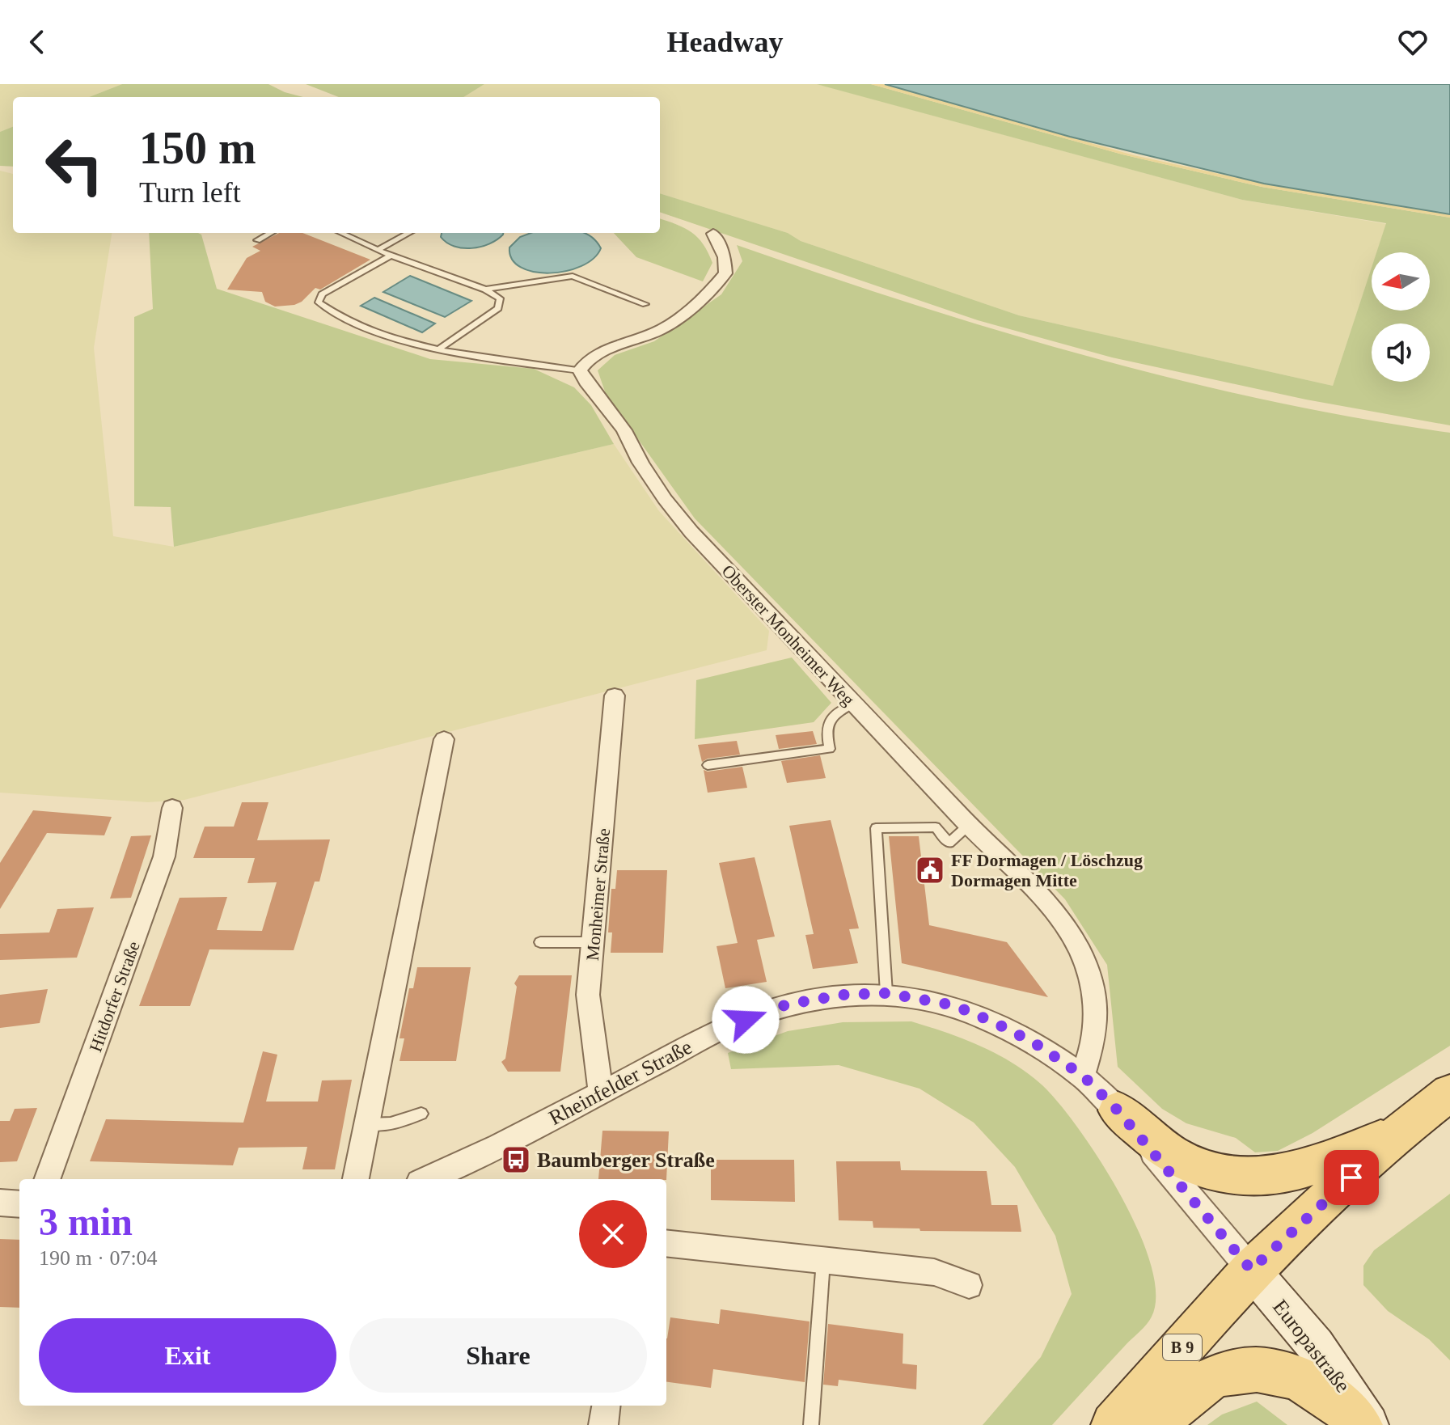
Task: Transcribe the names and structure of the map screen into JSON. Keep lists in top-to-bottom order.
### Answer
{
  "streets": {
    "main road": ["Europastraße", "B 9"],
    "street": [
      "Oberster Monheimer Weg",
      "Monheimer Straße",
      "Hitdorfer Straße",
      "Rheinfelder Straße"
    ]
  },
  "crossings": [
    ["Oberster Monheimer Weg", "Rheinfelder Straße"],
    ["Monheimer Straße", "Rheinfelder Straße"],
    ["Rheinfelder Straße", "Europastraße"],
    ["Rheinfelder Straße", "B 9"],
    ["Europastraße", "B 9"]
  ],
  "places": {
    "public building": ["FF Dormagen / Löschzug Dormagen Mitte"],
    "bus stop": ["Baumberger Straße"]
  },
  "north": "left",
  "page": {
    "header": "Headway",
    "turn": ["150 m", "Turn left"],
    "heading": ["3 min", "190 m · 07:04"],
    "buttons": ["Exit", "Share"]
  }
}
